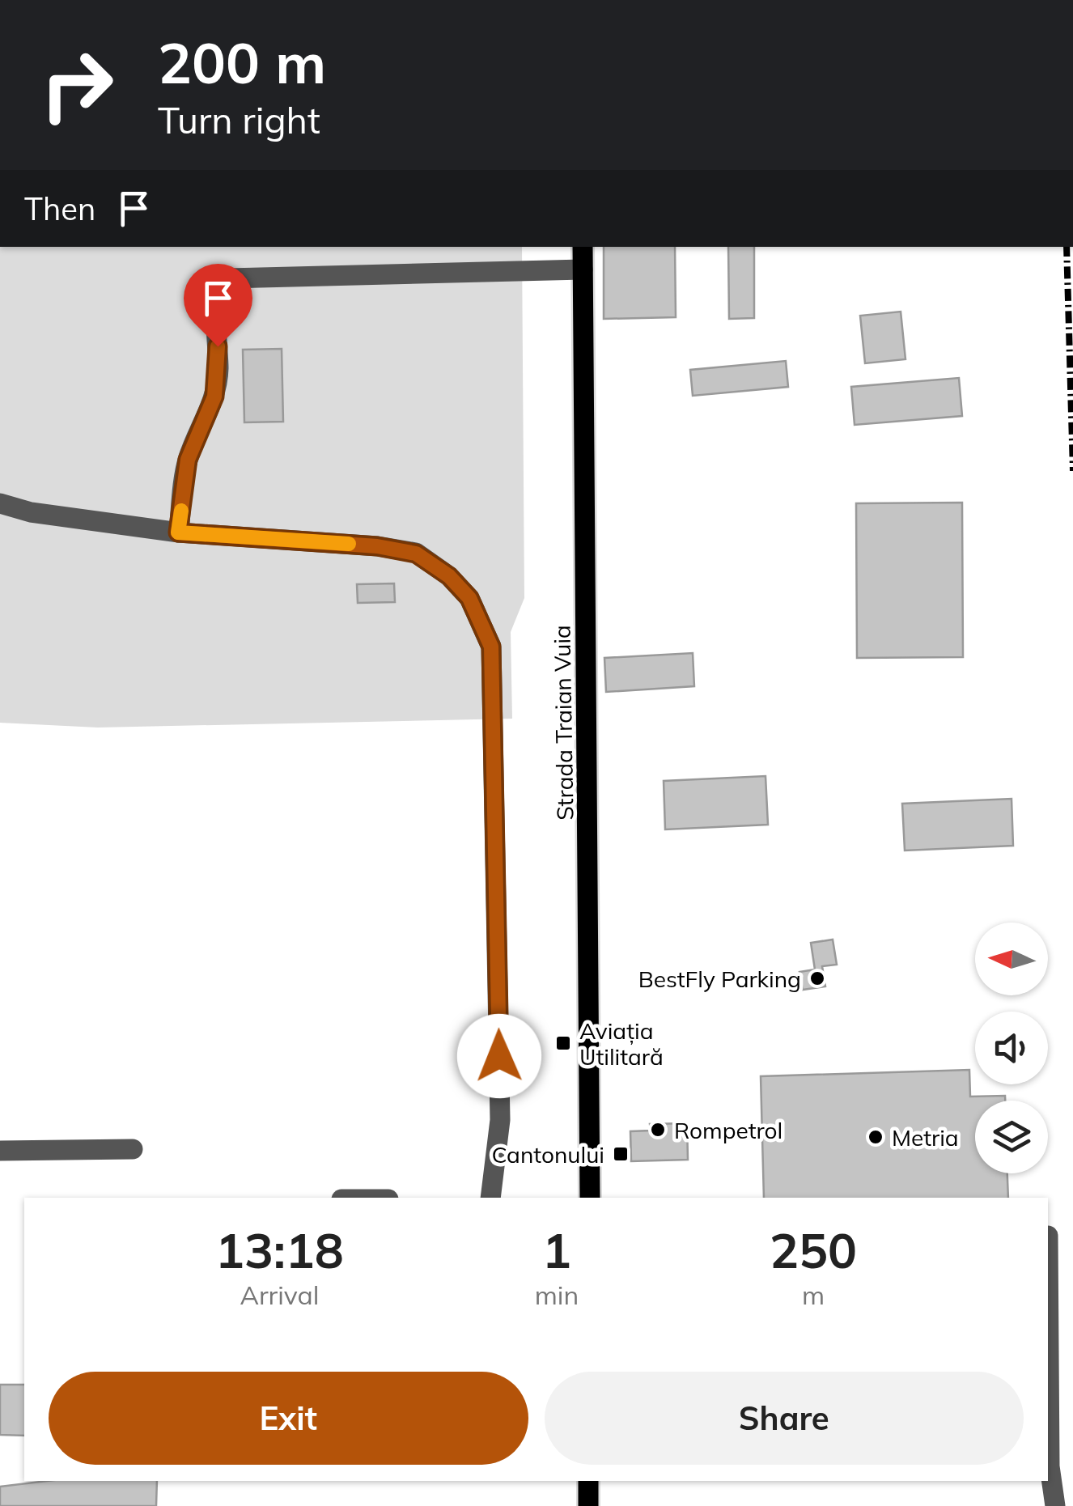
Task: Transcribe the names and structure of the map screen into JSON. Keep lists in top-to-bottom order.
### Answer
{
  "streets": {
    "main road": ["Strada Traian Vuia"]
  },
  "places": {
    "other": ["BestFly Parking", "Rompetrol", "Metria"],
    "transit": ["Aviația Utilitară", "Cantonului"]
  },
  "north": "left",
  "page": {
    "turn": ["200 m", "Turn right"],
    "then": "Then",
    "eta": [
      "13:18",
      "Arrival",
      "1",
      "min",
      "250",
      "m"
    ],
    "buttons": ["Exit", "Share"]
  }
}
